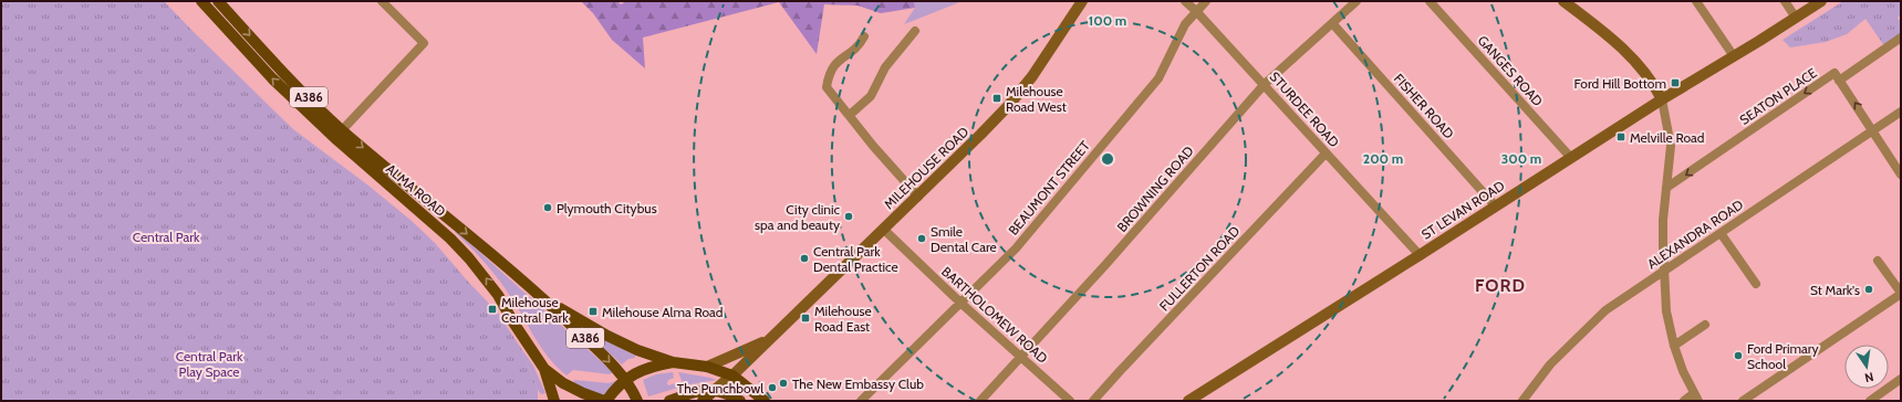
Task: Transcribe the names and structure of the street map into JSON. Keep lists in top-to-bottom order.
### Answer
{
  "streets": {
    "main road": ["A386", "ALMA ROAD"],
    "street": [
      "GANGES ROAD",
      "SEATON PLACE",
      "FISHER ROAD",
      "STURDEE ROAD",
      "MILEHOUSE ROAD",
      "BEAUMONT STREET",
      "BROWNING ROAD",
      "ST LEVAN ROAD",
      "ALEXANDRA ROAD",
      "FULLERTON ROAD",
      "BARTHOLOMEW ROAD"
    ]
  },
  "crossings": [
    ["GANGES ROAD", "ST LEVAN ROAD"],
    ["A386", "ALMA ROAD"],
    ["FISHER ROAD", "BROWNING ROAD"],
    ["FISHER ROAD", "ST LEVAN ROAD"],
    ["STURDEE ROAD", "BEAUMONT STREET"],
    ["STURDEE ROAD", "BROWNING ROAD"],
    ["STURDEE ROAD", "ST LEVAN ROAD"],
    ["STURDEE ROAD", "FULLERTON ROAD"],
    ["MILEHOUSE ROAD", "BARTHOLOMEW ROAD"],
    ["BEAUMONT STREET", "BARTHOLOMEW ROAD"],
    ["BROWNING ROAD", "BARTHOLOMEW ROAD"]
  ],
  "districts": ["FORD"],
  "parks": ["Central Park", "Central Park Play Space"],
  "places": {
    "transit": [
      "Ford Hill Bottom",
      "Milehouse Road West",
      "Melville Road",
      "Milehouse Central Park",
      "Milehouse Alma Road",
      "Milehouse Road East"
    ],
    "other": [
      "Plymouth Citybus",
      "City clinic spa and beauty",
      "Smile Dental Care",
      "Central Park Dental Practice",
      "St Mark's",
      "Ford Primary School",
      "The New Embassy Club",
      "The Punchbowl"
    ]
  },
  "north": "bottom",
  "rings": ["100 m", "200 m", "300 m"]
}
